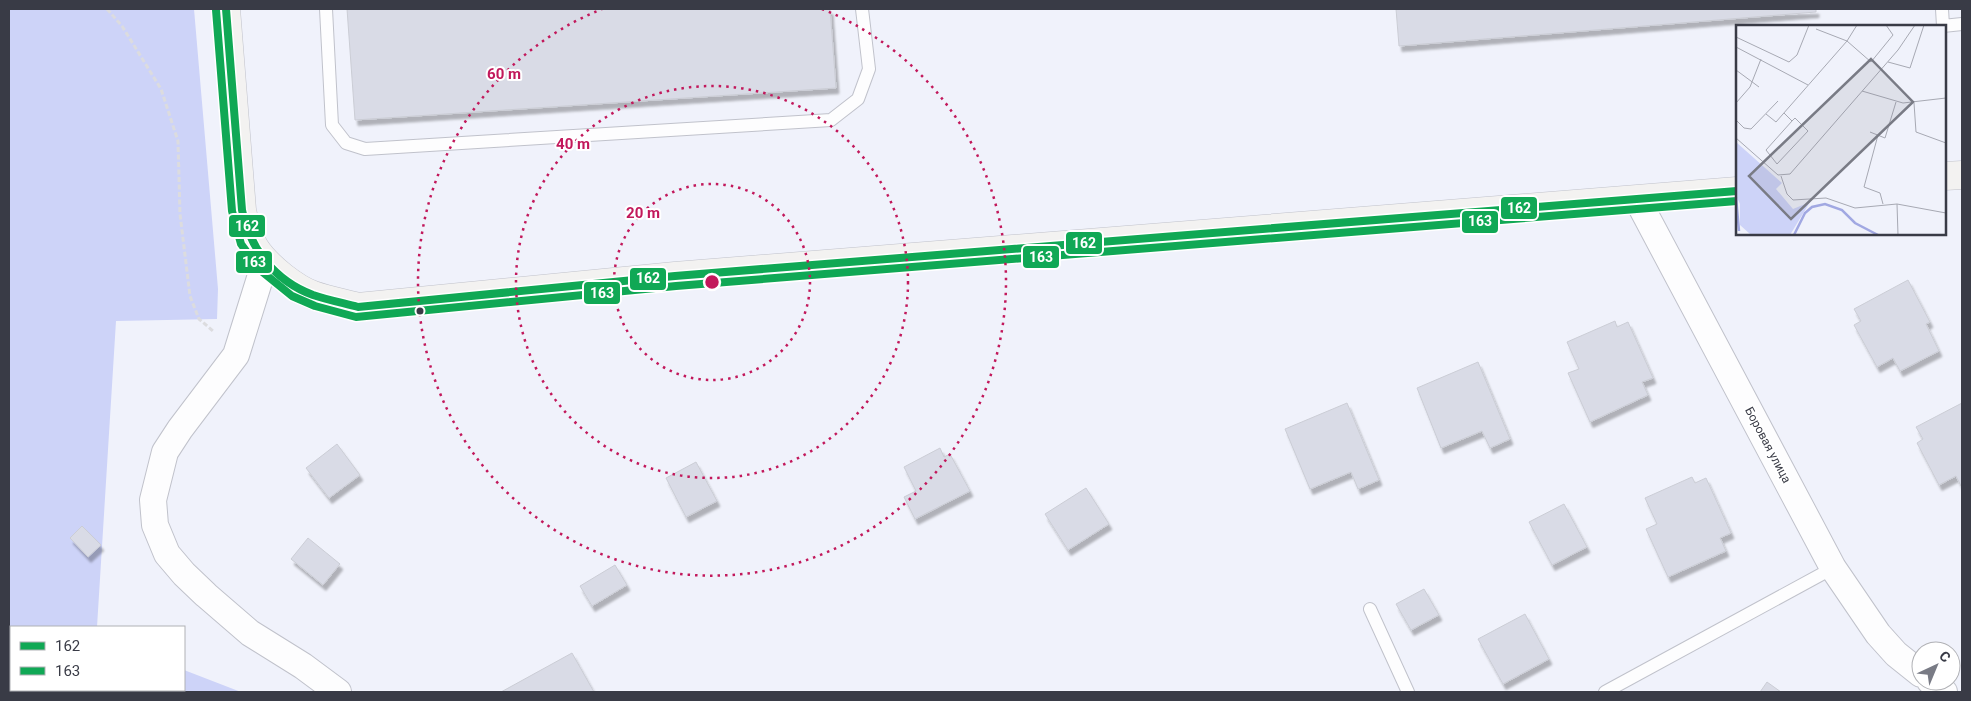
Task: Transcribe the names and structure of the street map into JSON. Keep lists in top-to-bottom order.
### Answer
{
  "streets": {
    "street": ["Боровая улица"]
  },
  "lines": ["transit line 162", "transit line 163"],
  "legend": ["162", "163"],
  "north": "top right",
  "rings": ["60 m", "40 m", "20 m"]
}
